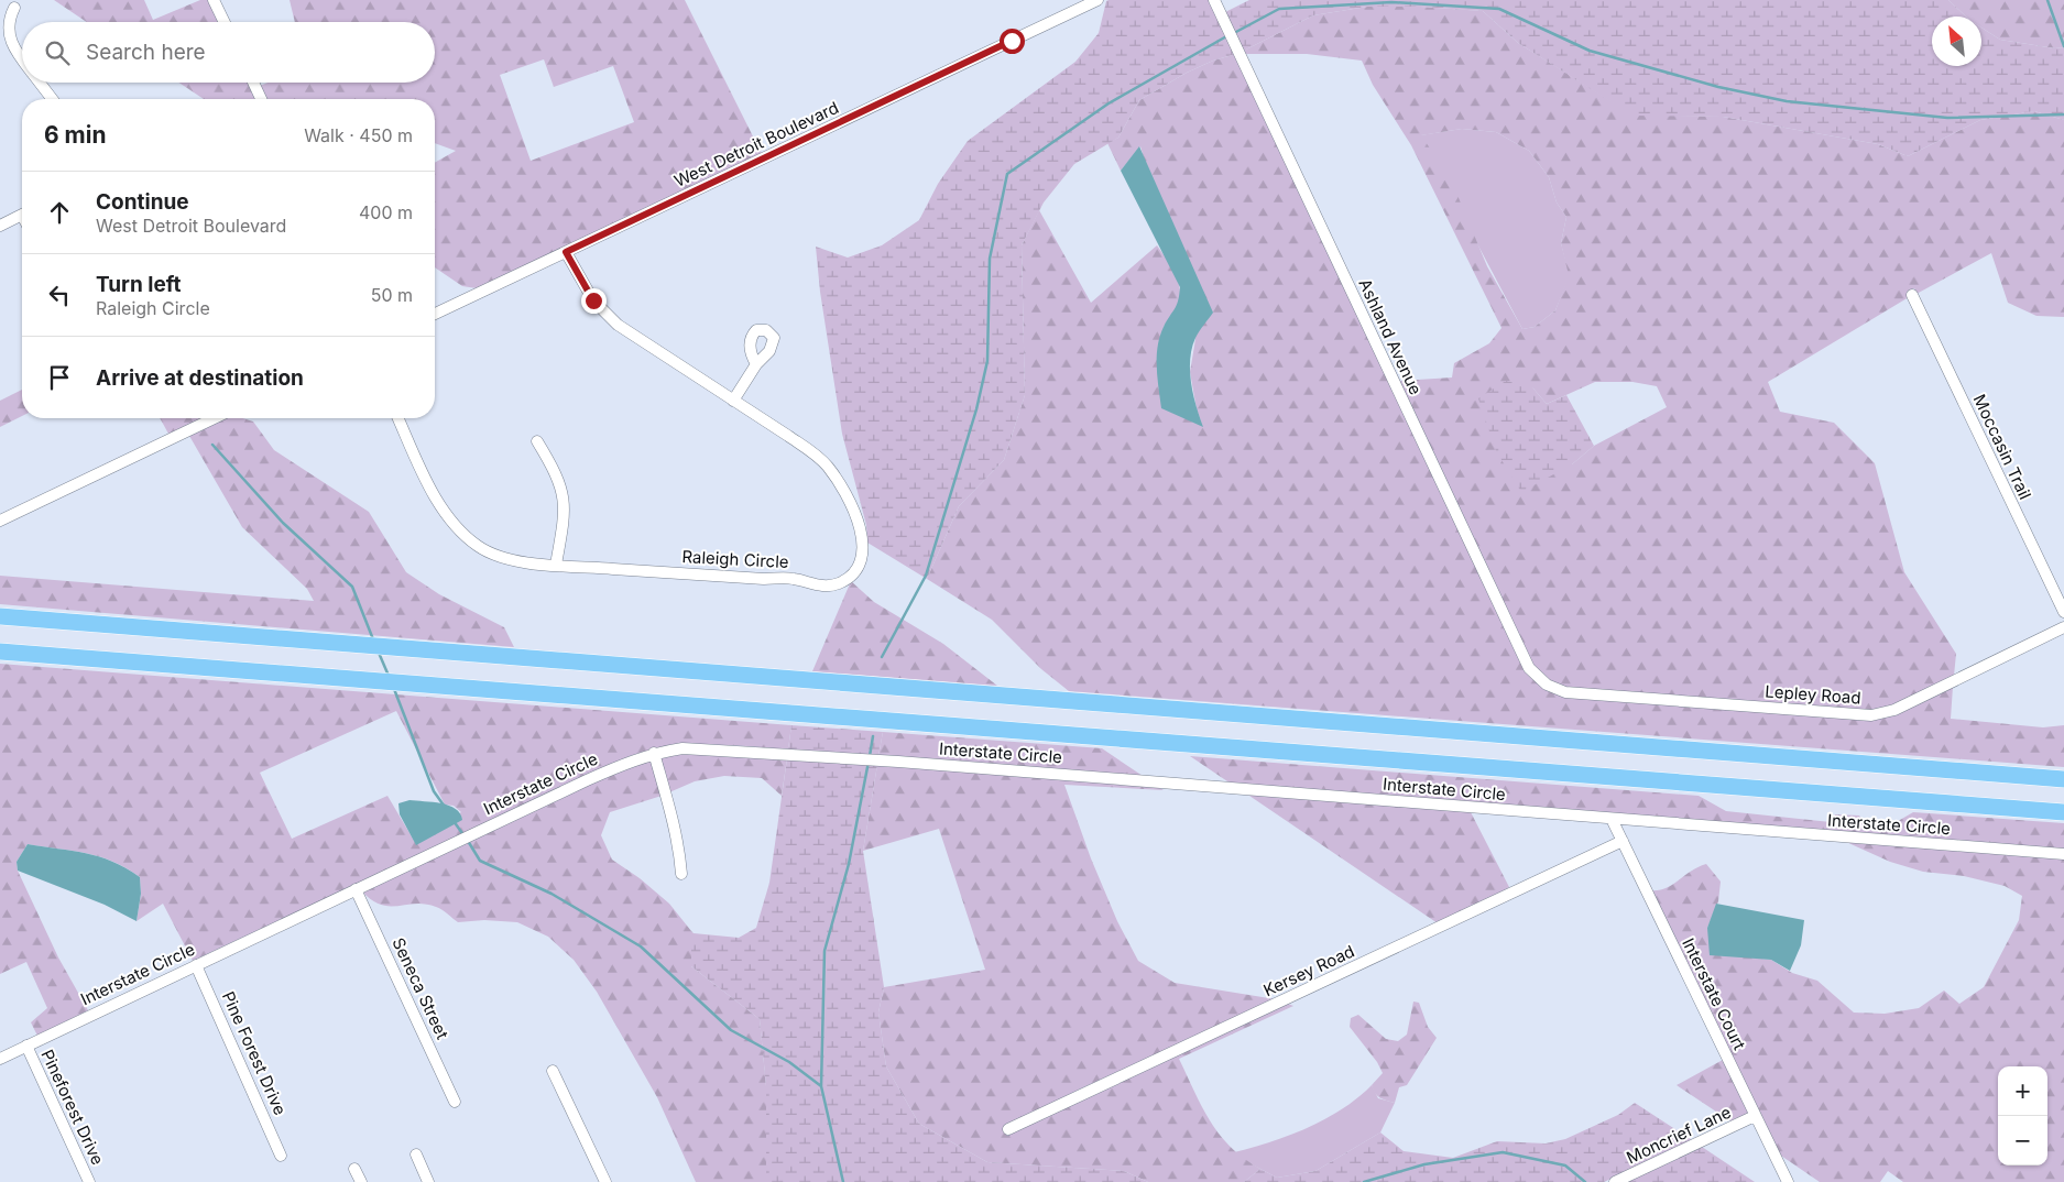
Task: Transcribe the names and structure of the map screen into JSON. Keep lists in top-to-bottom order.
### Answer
{
  "streets": {
    "street": [
      "West Detroit Boulevard",
      "Ashland Avenue",
      "Moccasin Trail",
      "Raleigh Circle",
      "Lepley Road",
      "Interstate Circle",
      "Kersey Road",
      "Seneca Street",
      "Interstate Court",
      "Pine Forest Drive",
      "Pineforest Drive",
      "Moncrief Lane"
    ]
  },
  "crossings": [
    ["West Detroit Boulevard", "Raleigh Circle"],
    ["Ashland Avenue", "Lepley Road"],
    ["Interstate Circle", "Seneca Street"],
    ["Interstate Circle", "Interstate Court"],
    ["Interstate Circle", "Pine Forest Drive"],
    ["Interstate Circle", "Pineforest Drive"],
    ["Kersey Road", "Interstate Court"],
    ["Interstate Court", "Moncrief Lane"]
  ],
  "north": "top left",
  "page": {
    "search": "Search here",
    "heading": ["6 min", "Walk · 450 m"],
    "list": [
      ["Continue", "West Detroit Boulevard", "400 m"],
      ["Turn left", "Raleigh Circle", "50 m"],
      "Arrive at destination"
    ],
    "map_buttons": ["+", "−"]
  }
}
